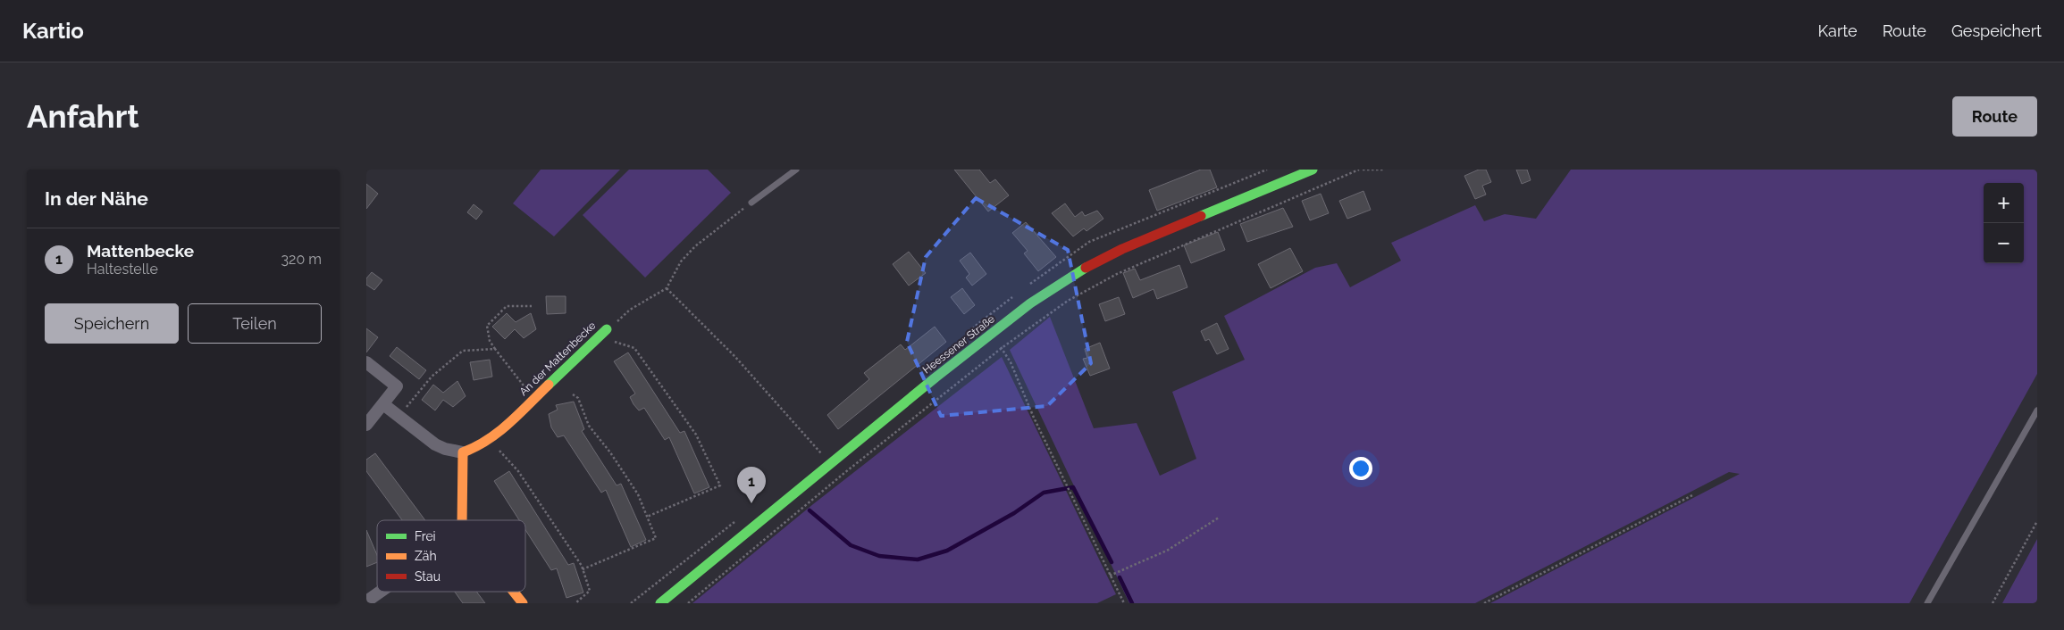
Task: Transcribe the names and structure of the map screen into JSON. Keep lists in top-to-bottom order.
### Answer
{
  "streets": {
    "main road": ["Heessener Straße", "An der Mattenbecke"]
  },
  "legend": ["Frei", "Zäh", "Stau"],
  "page": {
    "header": "Kartio",
    "nav": ["Karte", "Route", "Gespeichert"],
    "buttons": [
      "Route",
      ["Speichern", "Teilen"]
    ],
    "title": "Anfahrt",
    "heading": "In der Nähe",
    "map_buttons": ["+", "−"],
    "list": [
      {
        "mark": "1",
        "name": "Mattenbecke",
        "note": "Haltestelle",
        "value": "320 m"
      }
    ],
    "pins": "1"
  }
}
